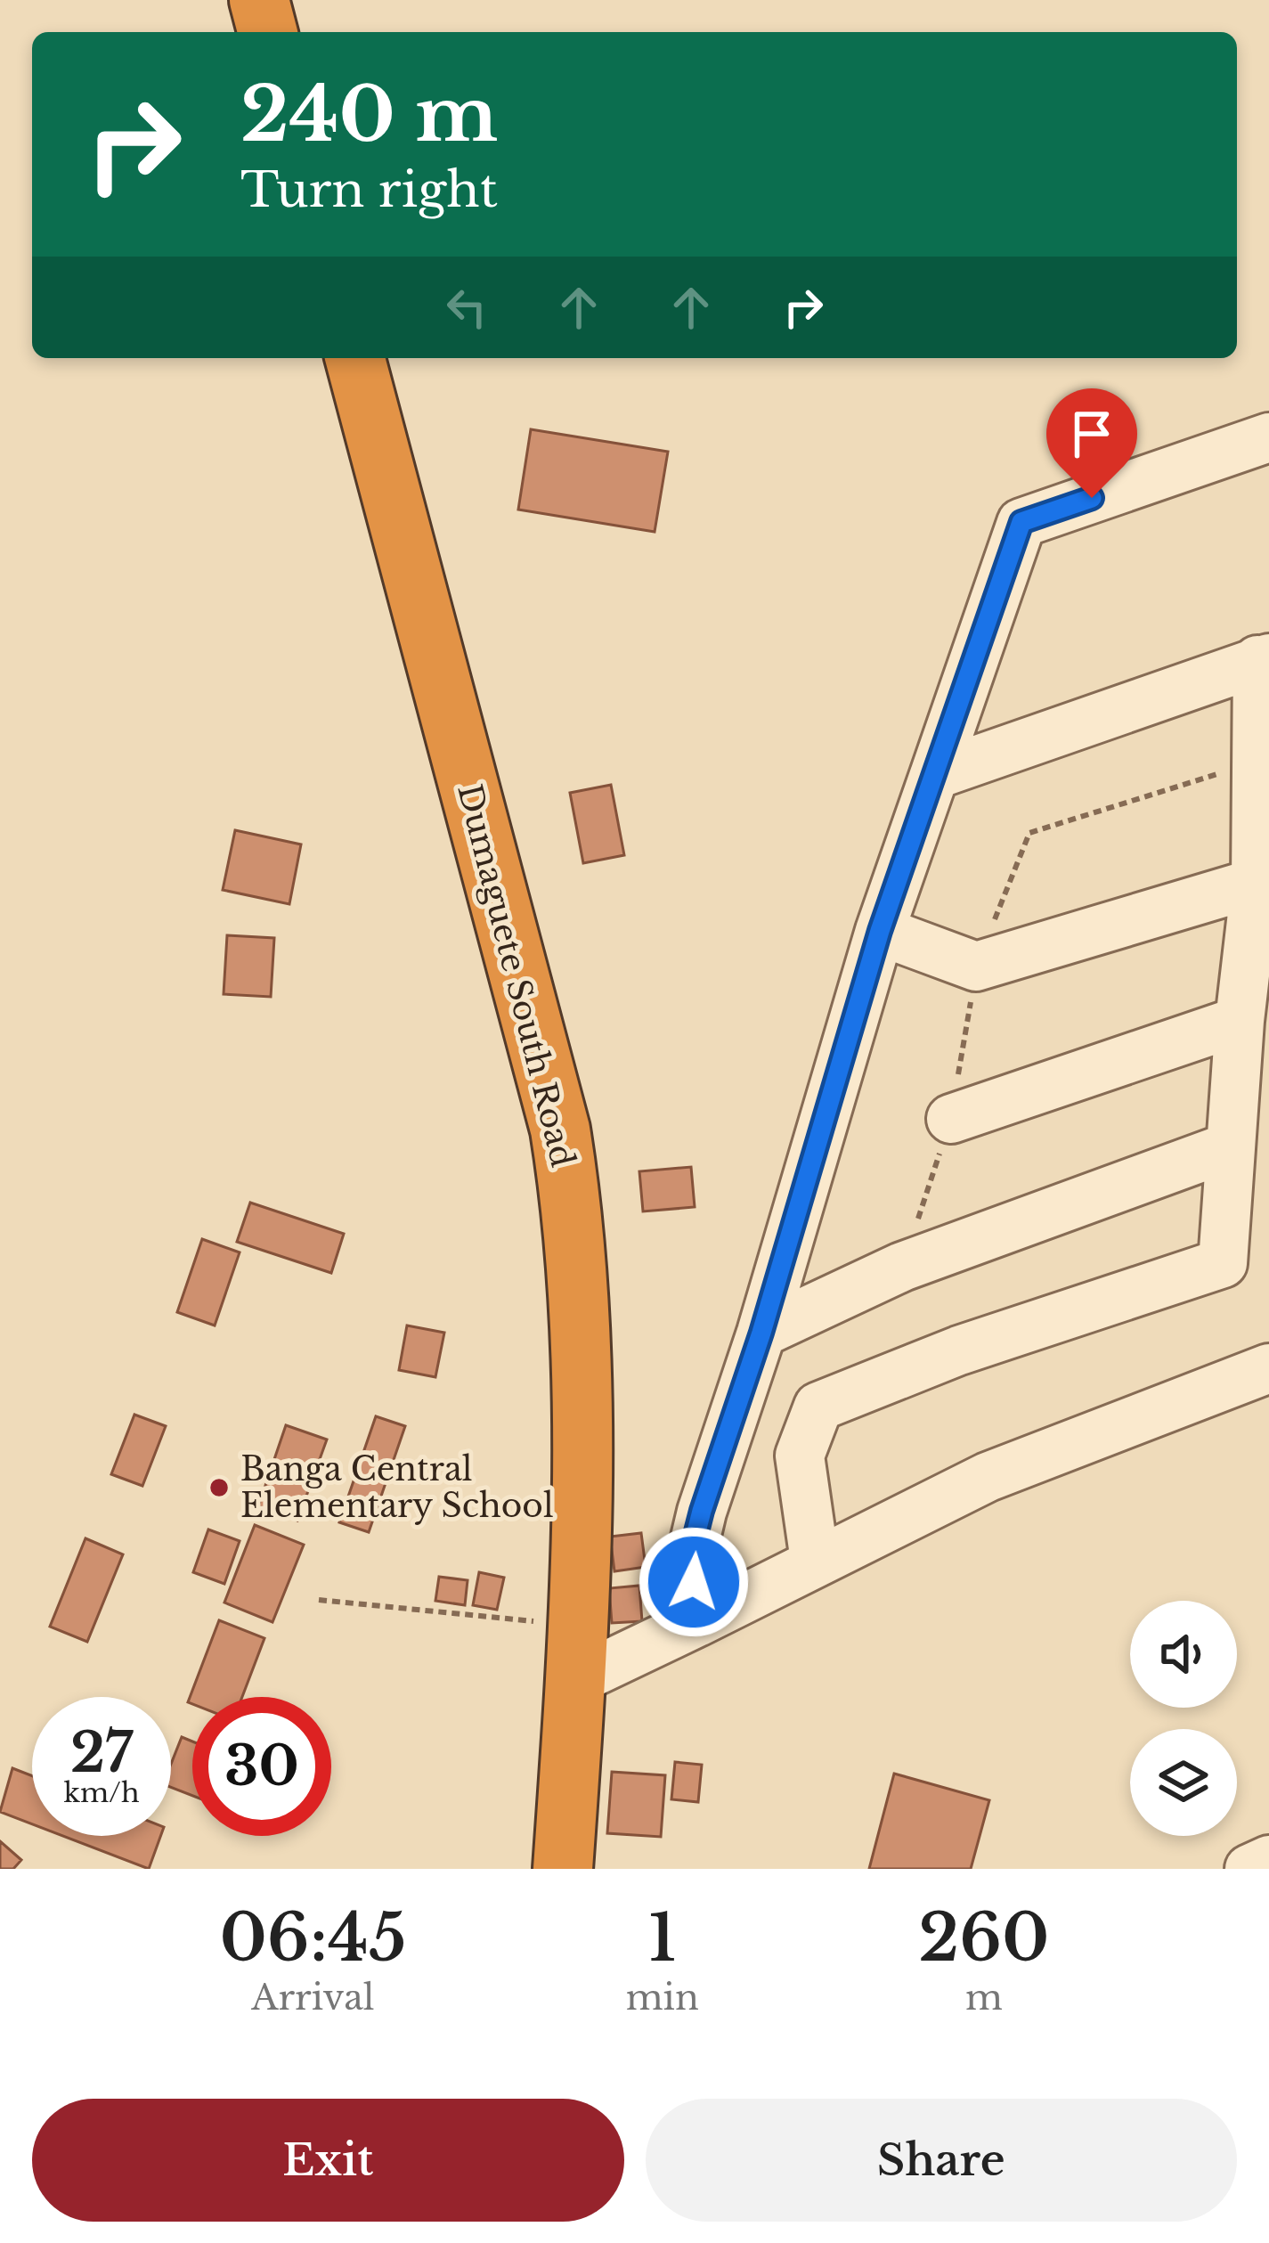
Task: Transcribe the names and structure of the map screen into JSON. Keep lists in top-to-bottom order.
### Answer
{
  "streets": {
    "highway": ["Dumaguete South Road"]
  },
  "places": ["Banga Central Elementary School"],
  "page": {
    "turn": ["240 m", "Turn right"],
    "speed": "27 km/h",
    "limit": "30",
    "eta": [
      "06:45",
      "Arrival",
      "1",
      "min",
      "260",
      "m"
    ],
    "buttons": ["Exit", "Share"]
  }
}
